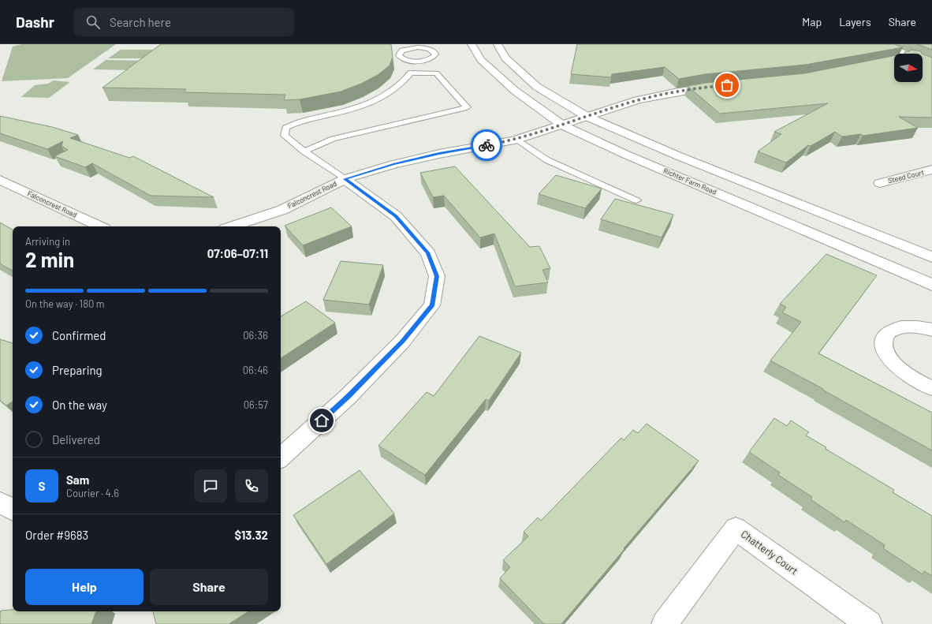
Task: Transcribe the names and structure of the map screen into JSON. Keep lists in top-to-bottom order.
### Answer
{
  "streets": {
    "street": [
      "Steed Court",
      "Richter Farm Road",
      "Falconcrest Road",
      "Chatterly Court"
    ]
  },
  "crossings": [
    ["Richter Farm Road", "Falconcrest Road"]
  ],
  "north": "right",
  "page": {
    "header": "Dashr",
    "search": "Search here",
    "nav": ["Map", "Layers", "Share"],
    "heading": ["2 min", "Arriving in", "07:06–07:11"],
    "panel": [
      "Sam",
      "Courier · 4.6",
      "Order #9683",
      "$13.32"
    ],
    "bar": "On the way · 180 m",
    "list": [
      ["Confirmed", "06:36"],
      ["Preparing", "06:46"],
      ["On the way", "06:57"],
      "Delivered"
    ],
    "round": "S",
    "buttons": ["Help", "Share"]
  }
}
